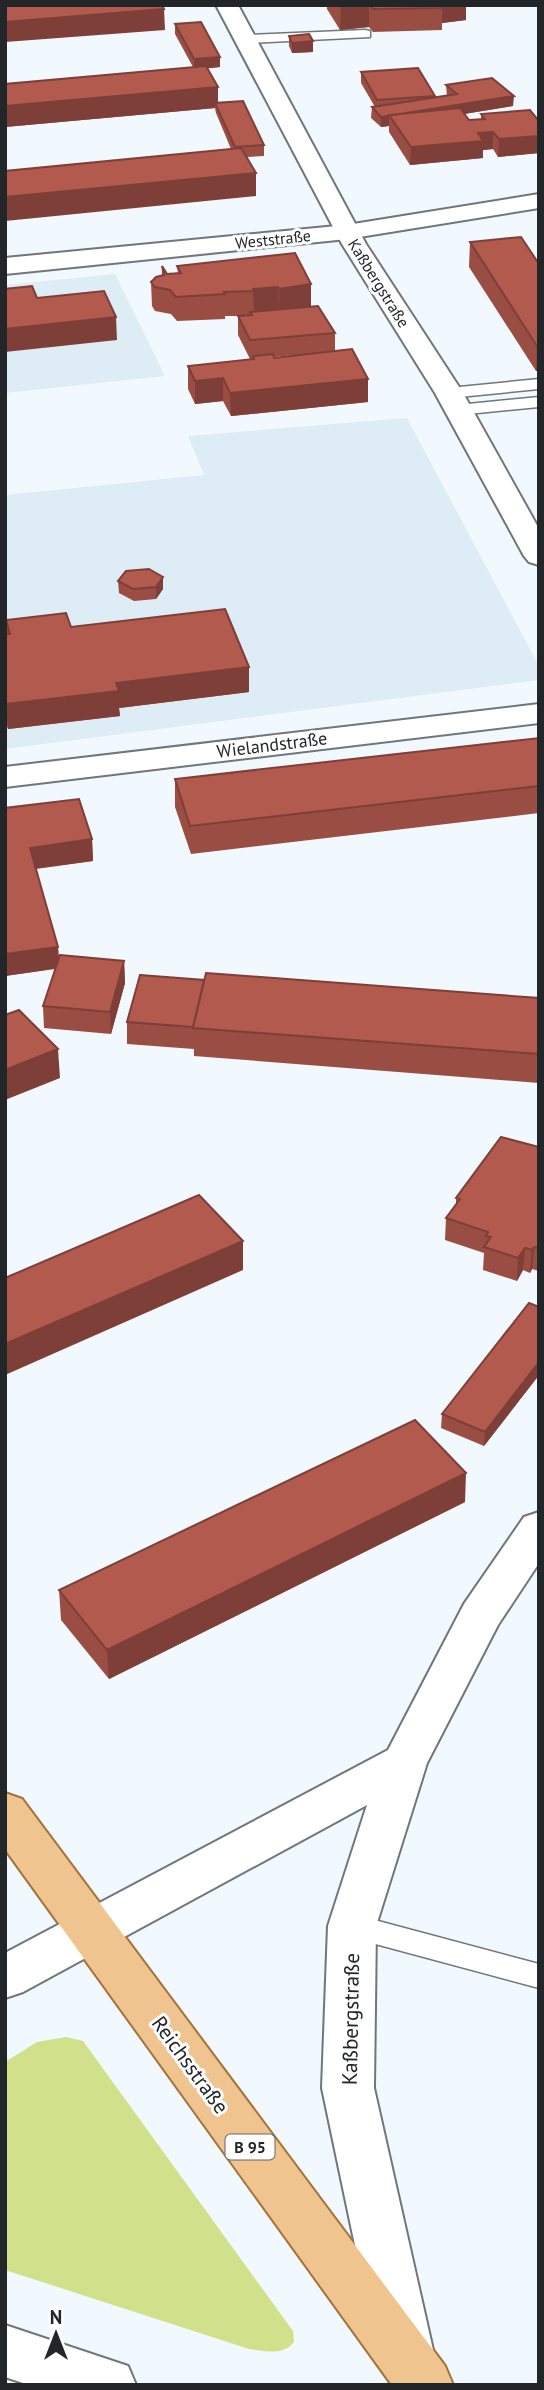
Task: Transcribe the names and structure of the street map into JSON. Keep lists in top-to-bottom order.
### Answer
{
  "streets": {
    "main road": ["Reichsstraße", "B 95"],
    "street": ["Weststraße", "Kaßbergstraße", "Wielandstraße"]
  },
  "crossings": [
    ["Weststraße", "Kaßbergstraße"],
    ["Kaßbergstraße", "Reichsstraße"]
  ],
  "north": "top"
}
